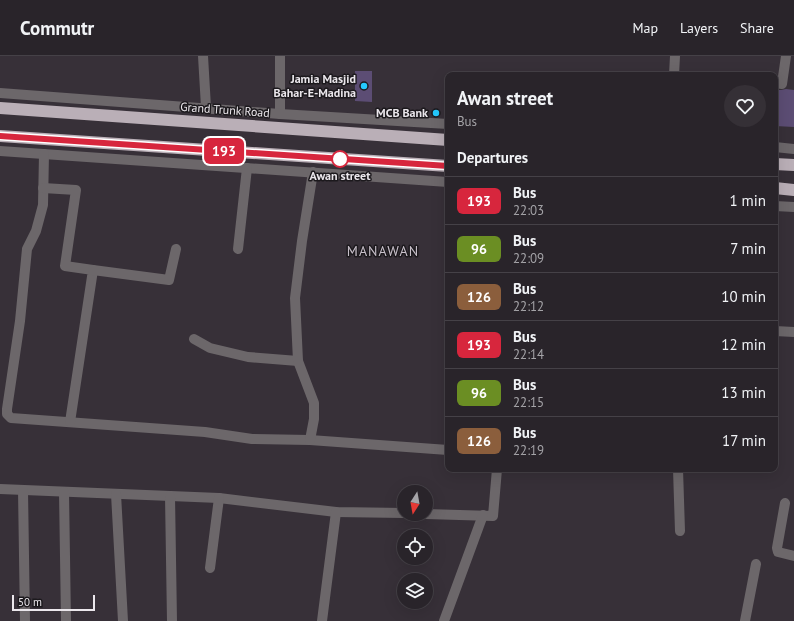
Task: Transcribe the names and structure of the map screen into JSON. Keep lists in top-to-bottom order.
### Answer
{
  "streets": {
    "highway": ["Grand Trunk Road"]
  },
  "districts": ["MANAWAN"],
  "places": ["Jamia Masjid Bahar-E-Madina", "MCB Bank", "Awan street"],
  "lines": ["bus line 193"],
  "scale_bar": "50 m",
  "north": "bottom",
  "page": {
    "header": "Commutr",
    "nav": ["Map", "Layers", "Share"],
    "on_map": "193",
    "heading": [
      ["Awan street", "Bus"],
      "Departures"
    ],
    "list": [
      {
        "mark": "193",
        "name": "Bus",
        "note": "22:03",
        "value": "1 min"
      },
      {
        "mark": "96",
        "name": "Bus",
        "note": "22:09",
        "value": "7 min"
      },
      {
        "mark": "126",
        "name": "Bus",
        "note": "22:12",
        "value": "10 min"
      },
      {
        "mark": "193",
        "name": "Bus",
        "note": "22:14",
        "value": "12 min"
      },
      {
        "mark": "96",
        "name": "Bus",
        "note": "22:15",
        "value": "13 min"
      },
      {
        "mark": "126",
        "name": "Bus",
        "note": "22:19",
        "value": "17 min"
      }
    ],
    "scale": "50 m"
  }
}
